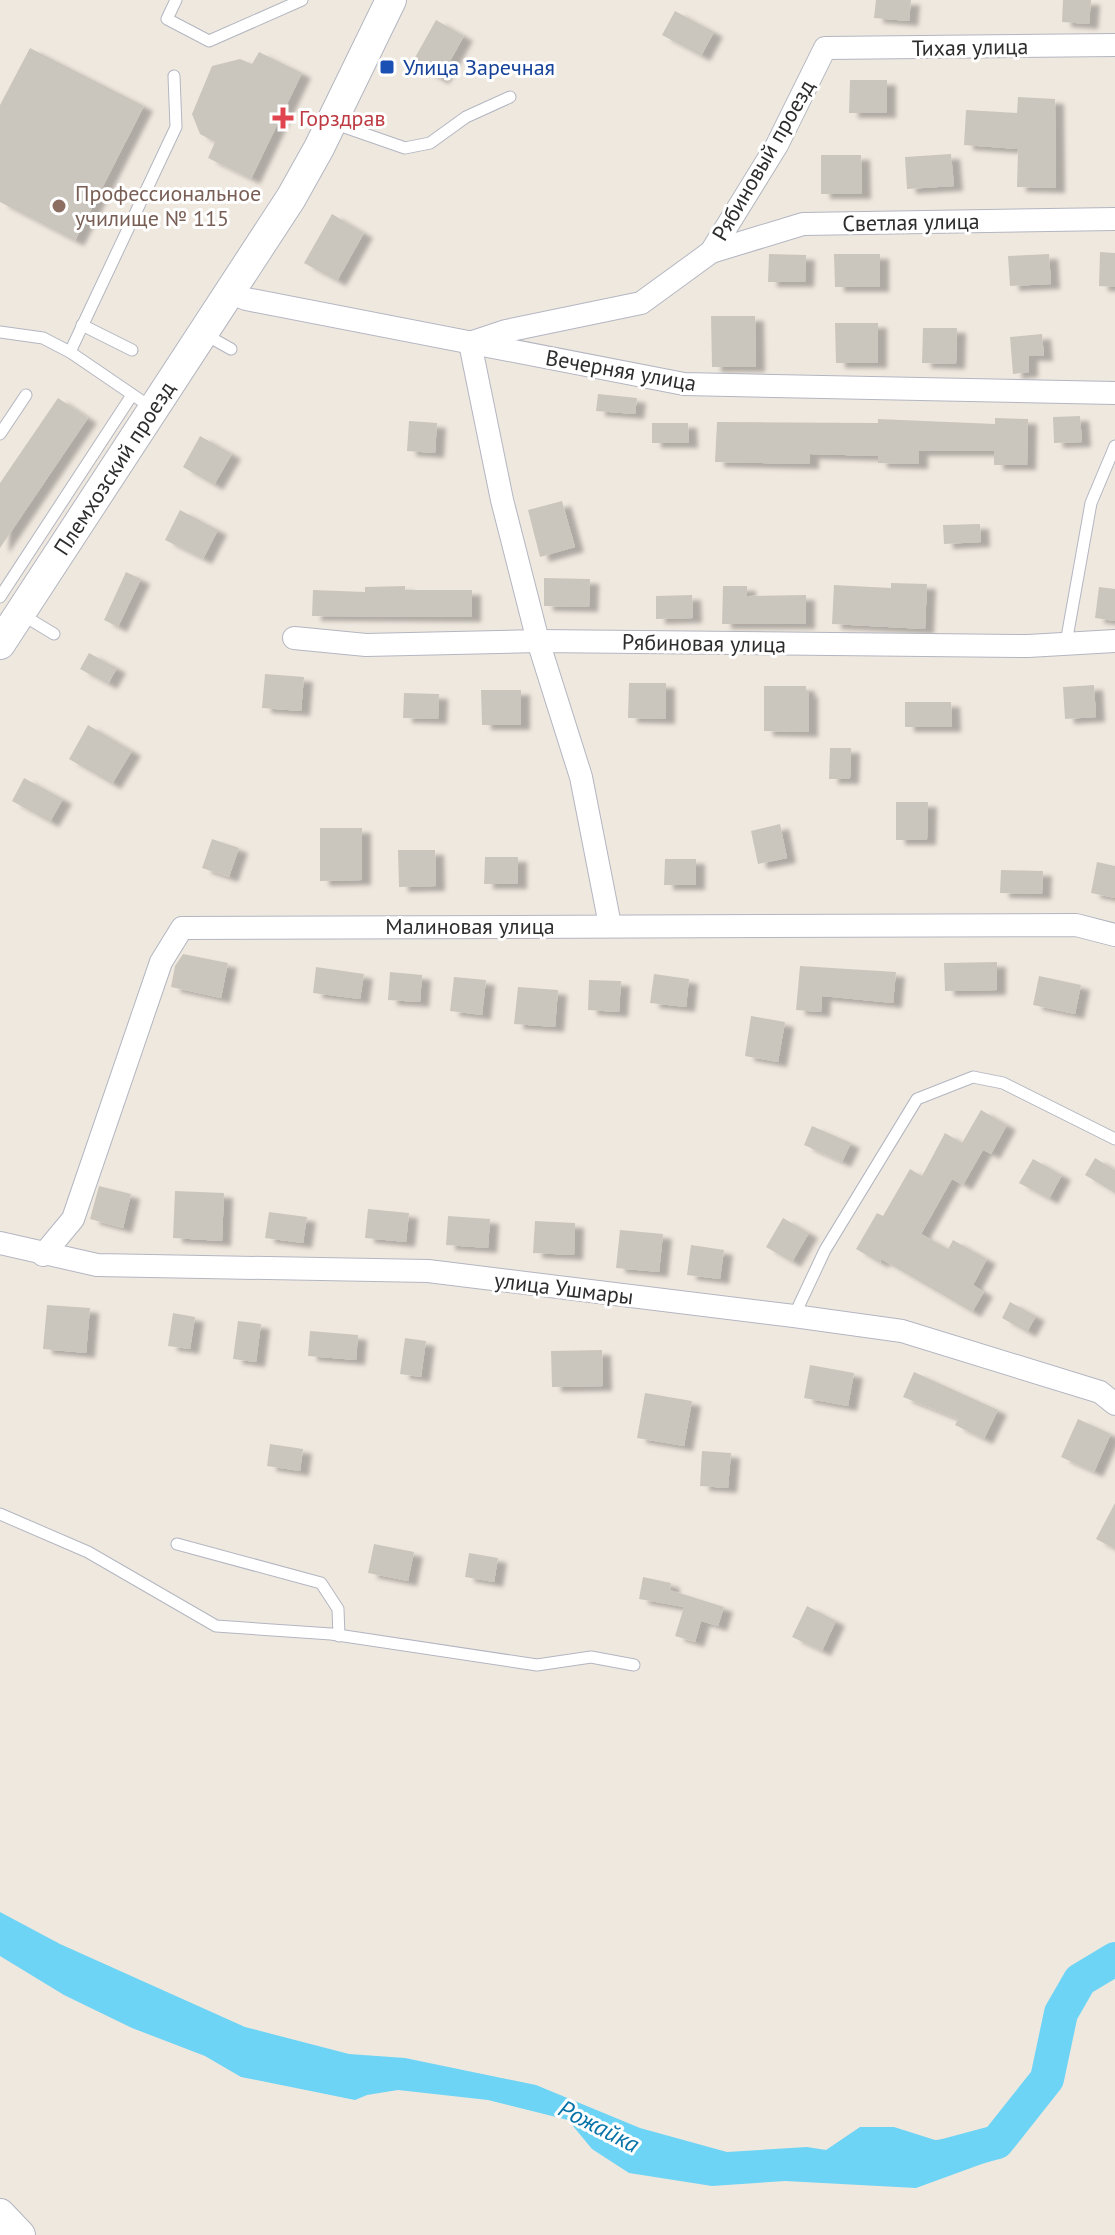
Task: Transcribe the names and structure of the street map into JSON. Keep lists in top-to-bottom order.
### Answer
{
  "streets": {
    "main road": ["Племхозский проезд"],
    "street": [
      "Тихая улица",
      "Рябиновый проезд",
      "Светлая улица",
      "Вечерняя улица",
      "Рябиновая улица",
      "Малиновая улица",
      "улица Ушмары"
    ]
  },
  "crossings": [
    ["Тихая улица", "Рябиновый проезд"],
    ["Рябиновый проезд", "Светлая улица"],
    ["Рябиновый проезд", "Вечерняя улица"],
    ["Вечерняя улица", "Племхозский проезд"],
    ["Малиновая улица", "улица Ушмары"]
  ],
  "water": ["Рожайка"],
  "places": {
    "transit": ["Улица Заречная"],
    "health": ["Горздрав"],
    "other": ["Профессиональное училище № 115"]
  }
}
